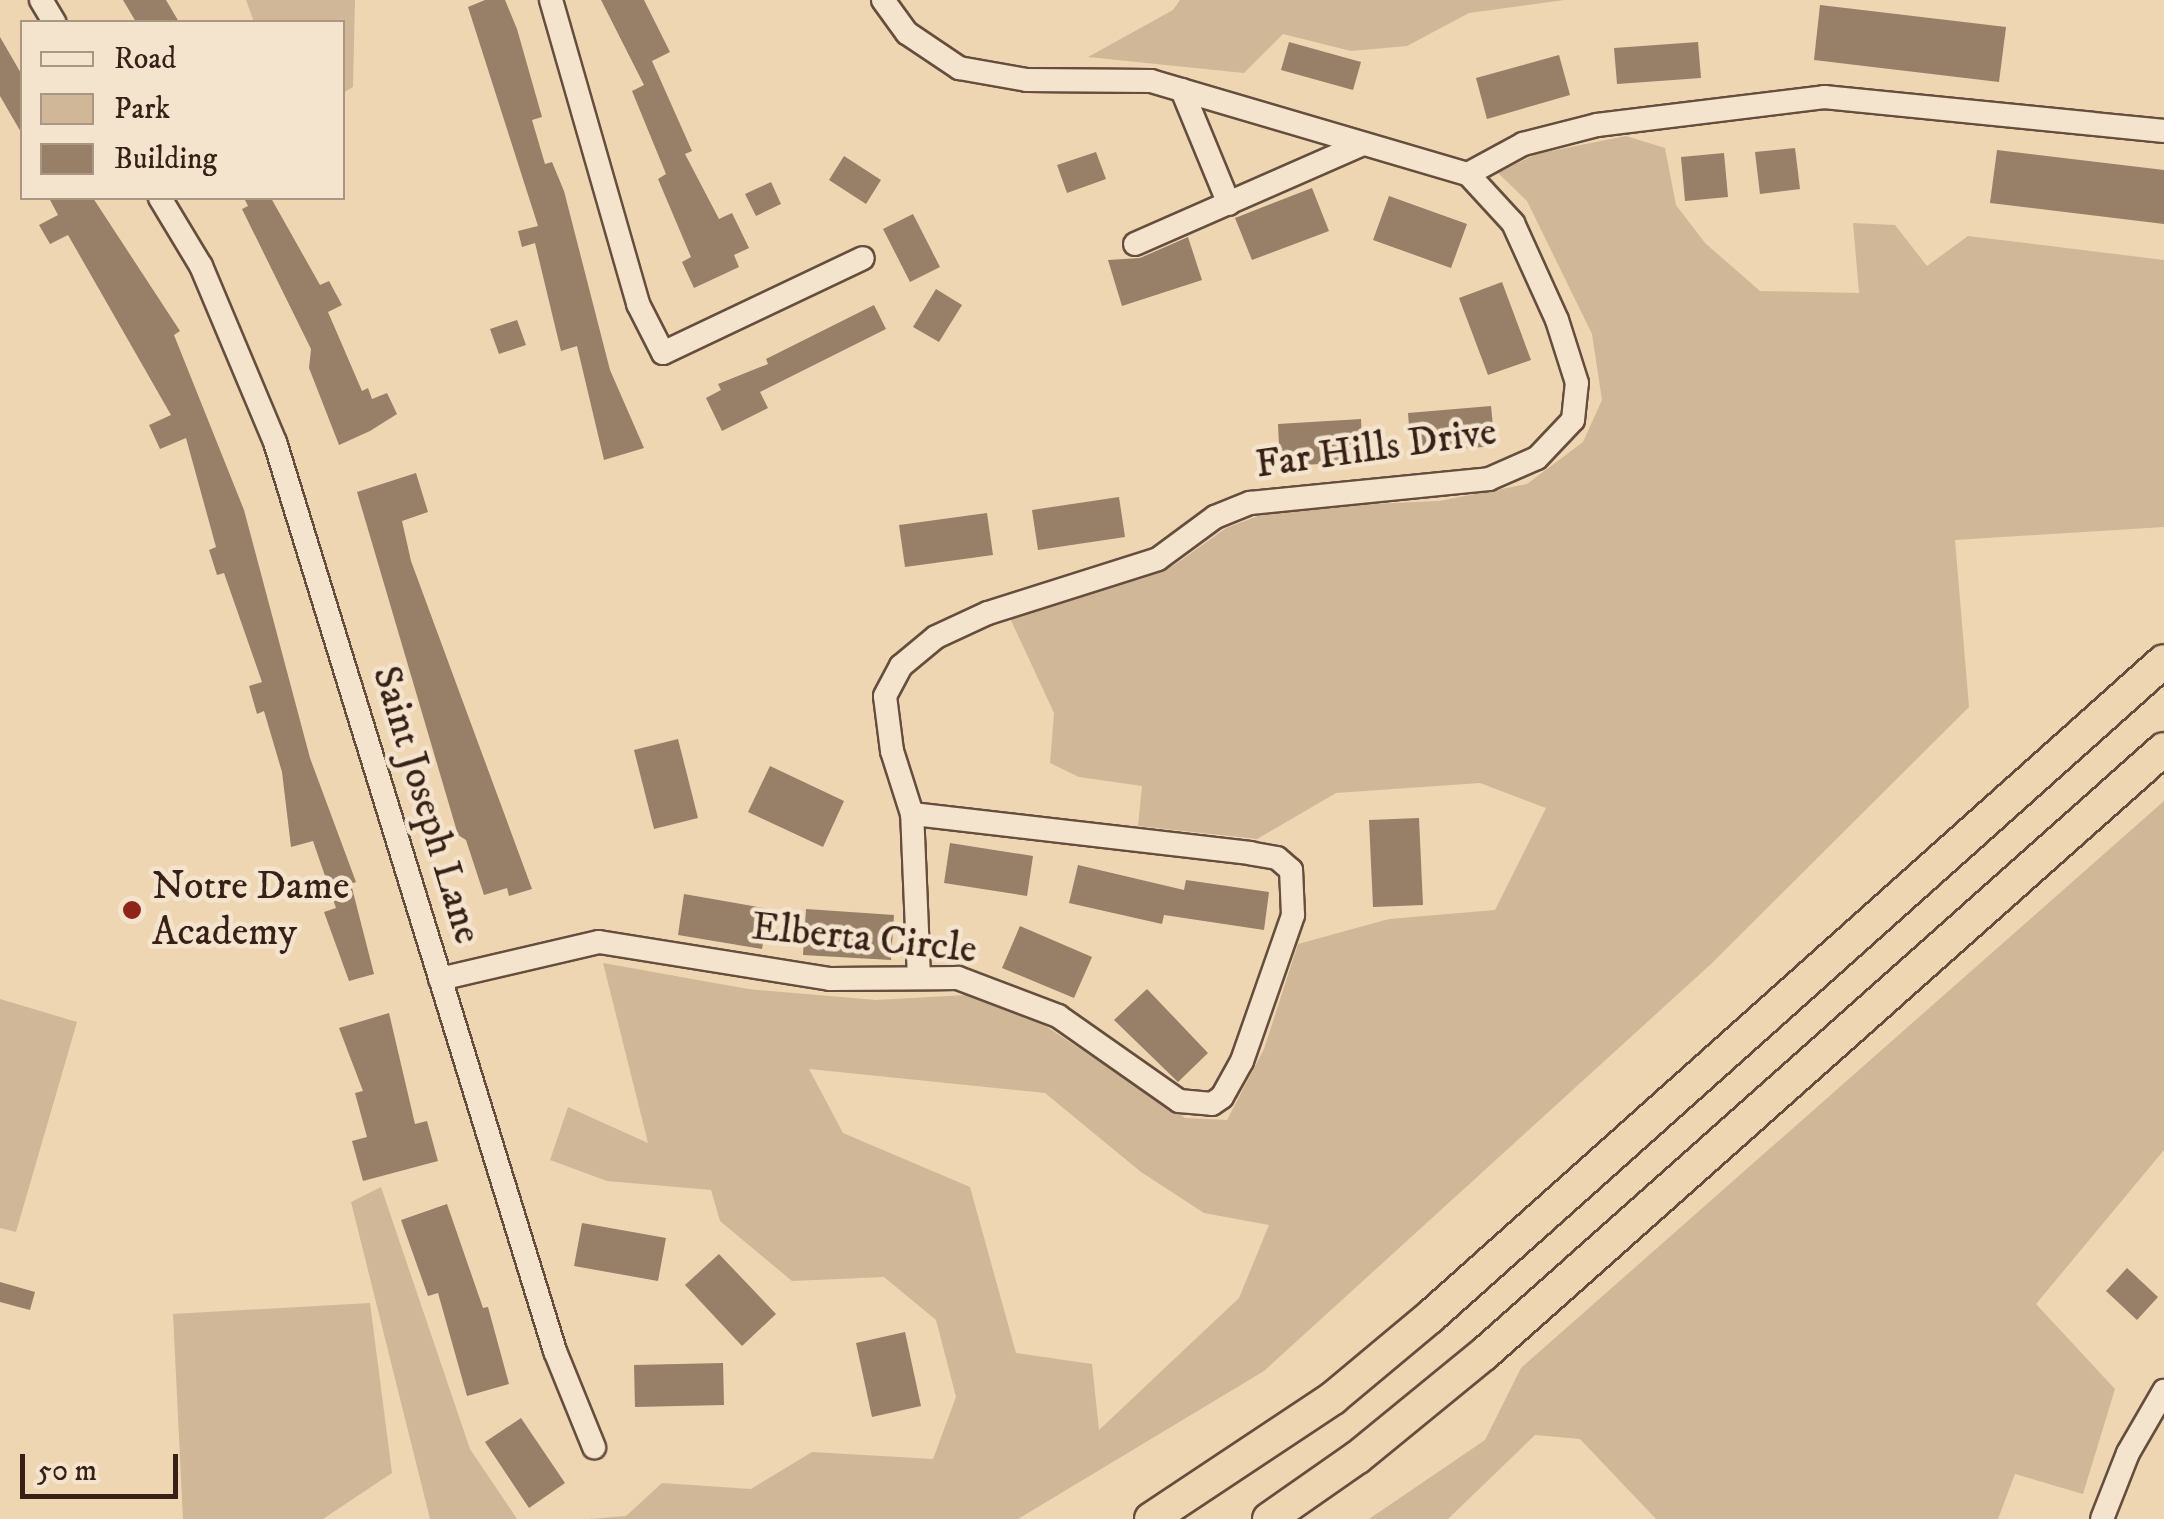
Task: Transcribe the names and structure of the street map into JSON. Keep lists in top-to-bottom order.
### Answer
{
  "streets": {
    "street": ["Far Hills Drive", "Saint Joseph Lane", "Elberta Circle"]
  },
  "crossings": [
    ["Far Hills Drive", "Elberta Circle"],
    ["Saint Joseph Lane", "Elberta Circle"]
  ],
  "places": ["Notre Dame Academy"],
  "legend": ["Road", "Park", "Building"],
  "scale_bar": "50 m"
}
